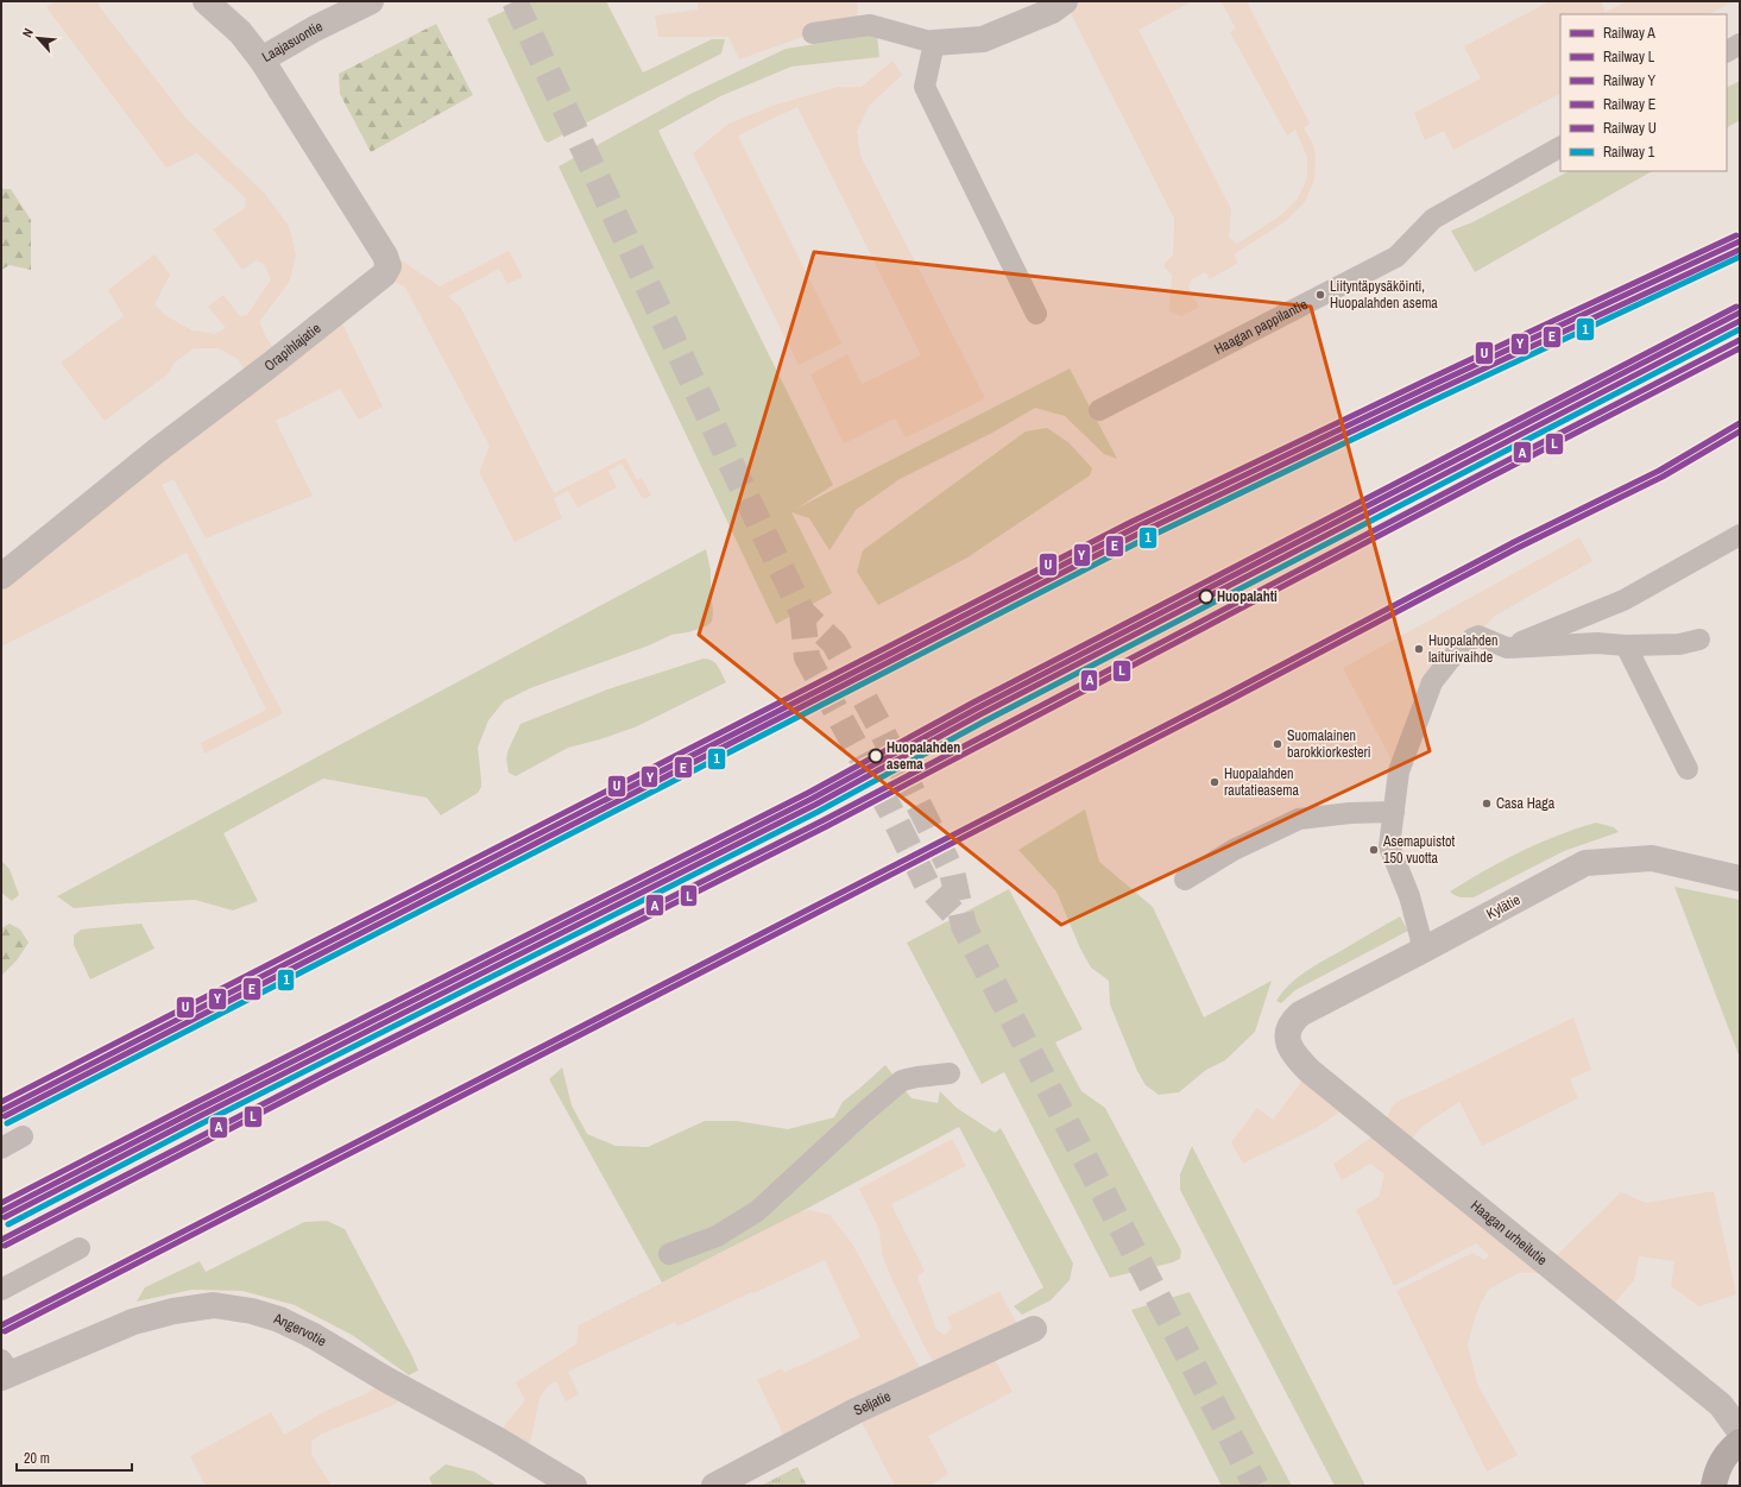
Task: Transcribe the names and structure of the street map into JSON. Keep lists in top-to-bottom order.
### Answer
{
  "streets": {
    "street": [
      "Laajasuontie",
      "Orapihlajatie",
      "Kylätie",
      "Haagan urheilutie",
      "Angervotie",
      "Seljatie"
    ],
    "lane": ["Haagan pappilantie"]
  },
  "crossings": [
    ["Laajasuontie", "Orapihlajatie"],
    ["Kylätie", "Haagan urheilutie"]
  ],
  "places": [
    "Liityntäpysäköinti, Huopalahden asema",
    "Huopalahti",
    "Huopalahden laiturivaihde",
    "Suomalainen barokkiorkesteri",
    "Huopalahden asema",
    "Huopalahden rautatieasema",
    "Casa Haga",
    "Asemapuistot 150 vuotta"
  ],
  "lines": [
    "rail line U",
    "rail line Y",
    "rail line E",
    "rail line 1",
    "rail line A",
    "rail line L"
  ],
  "legend": [
    "Railway A",
    "Railway L",
    "Railway Y",
    "Railway E",
    "Railway U",
    "Railway 1"
  ],
  "scale_bar": "20 m",
  "north": "top left"
}
